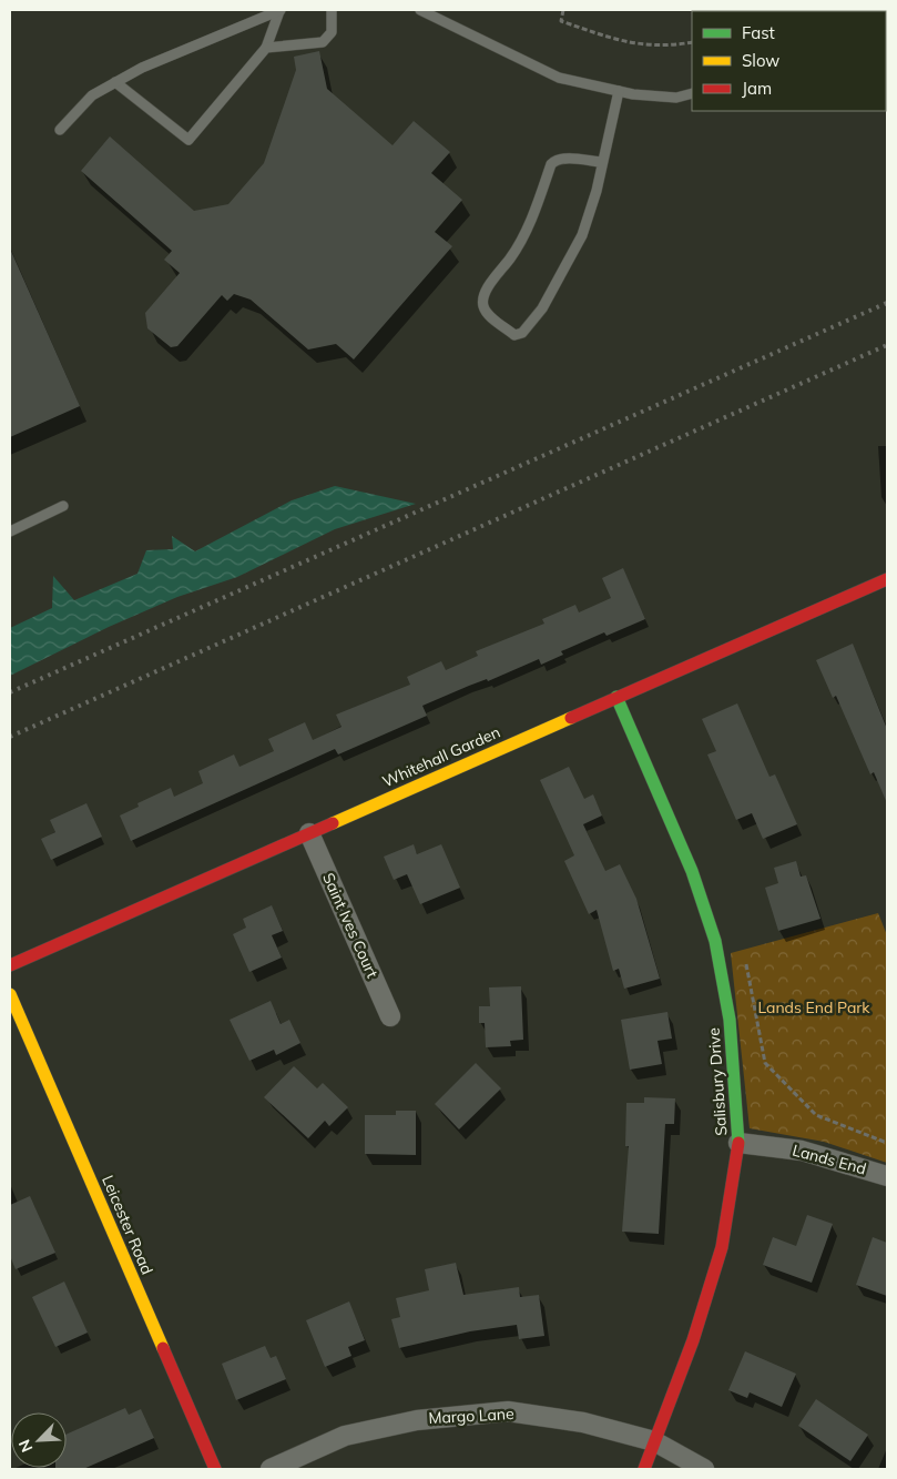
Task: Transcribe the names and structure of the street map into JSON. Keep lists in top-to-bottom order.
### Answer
{
  "streets": {
    "street": [
      "Whitehall Garden",
      "Saint Ives Court",
      "Salisbury Drive",
      "Lands End",
      "Leicester Road",
      "Margo Lane"
    ]
  },
  "crossings": [
    ["Whitehall Garden", "Saint Ives Court"],
    ["Whitehall Garden", "Salisbury Drive"],
    ["Salisbury Drive", "Lands End"],
    ["Salisbury Drive", "Margo Lane"]
  ],
  "parks": ["Lands End Park"],
  "legend": ["Fast", "Slow", "Jam"],
  "north": "bottom left"
}
